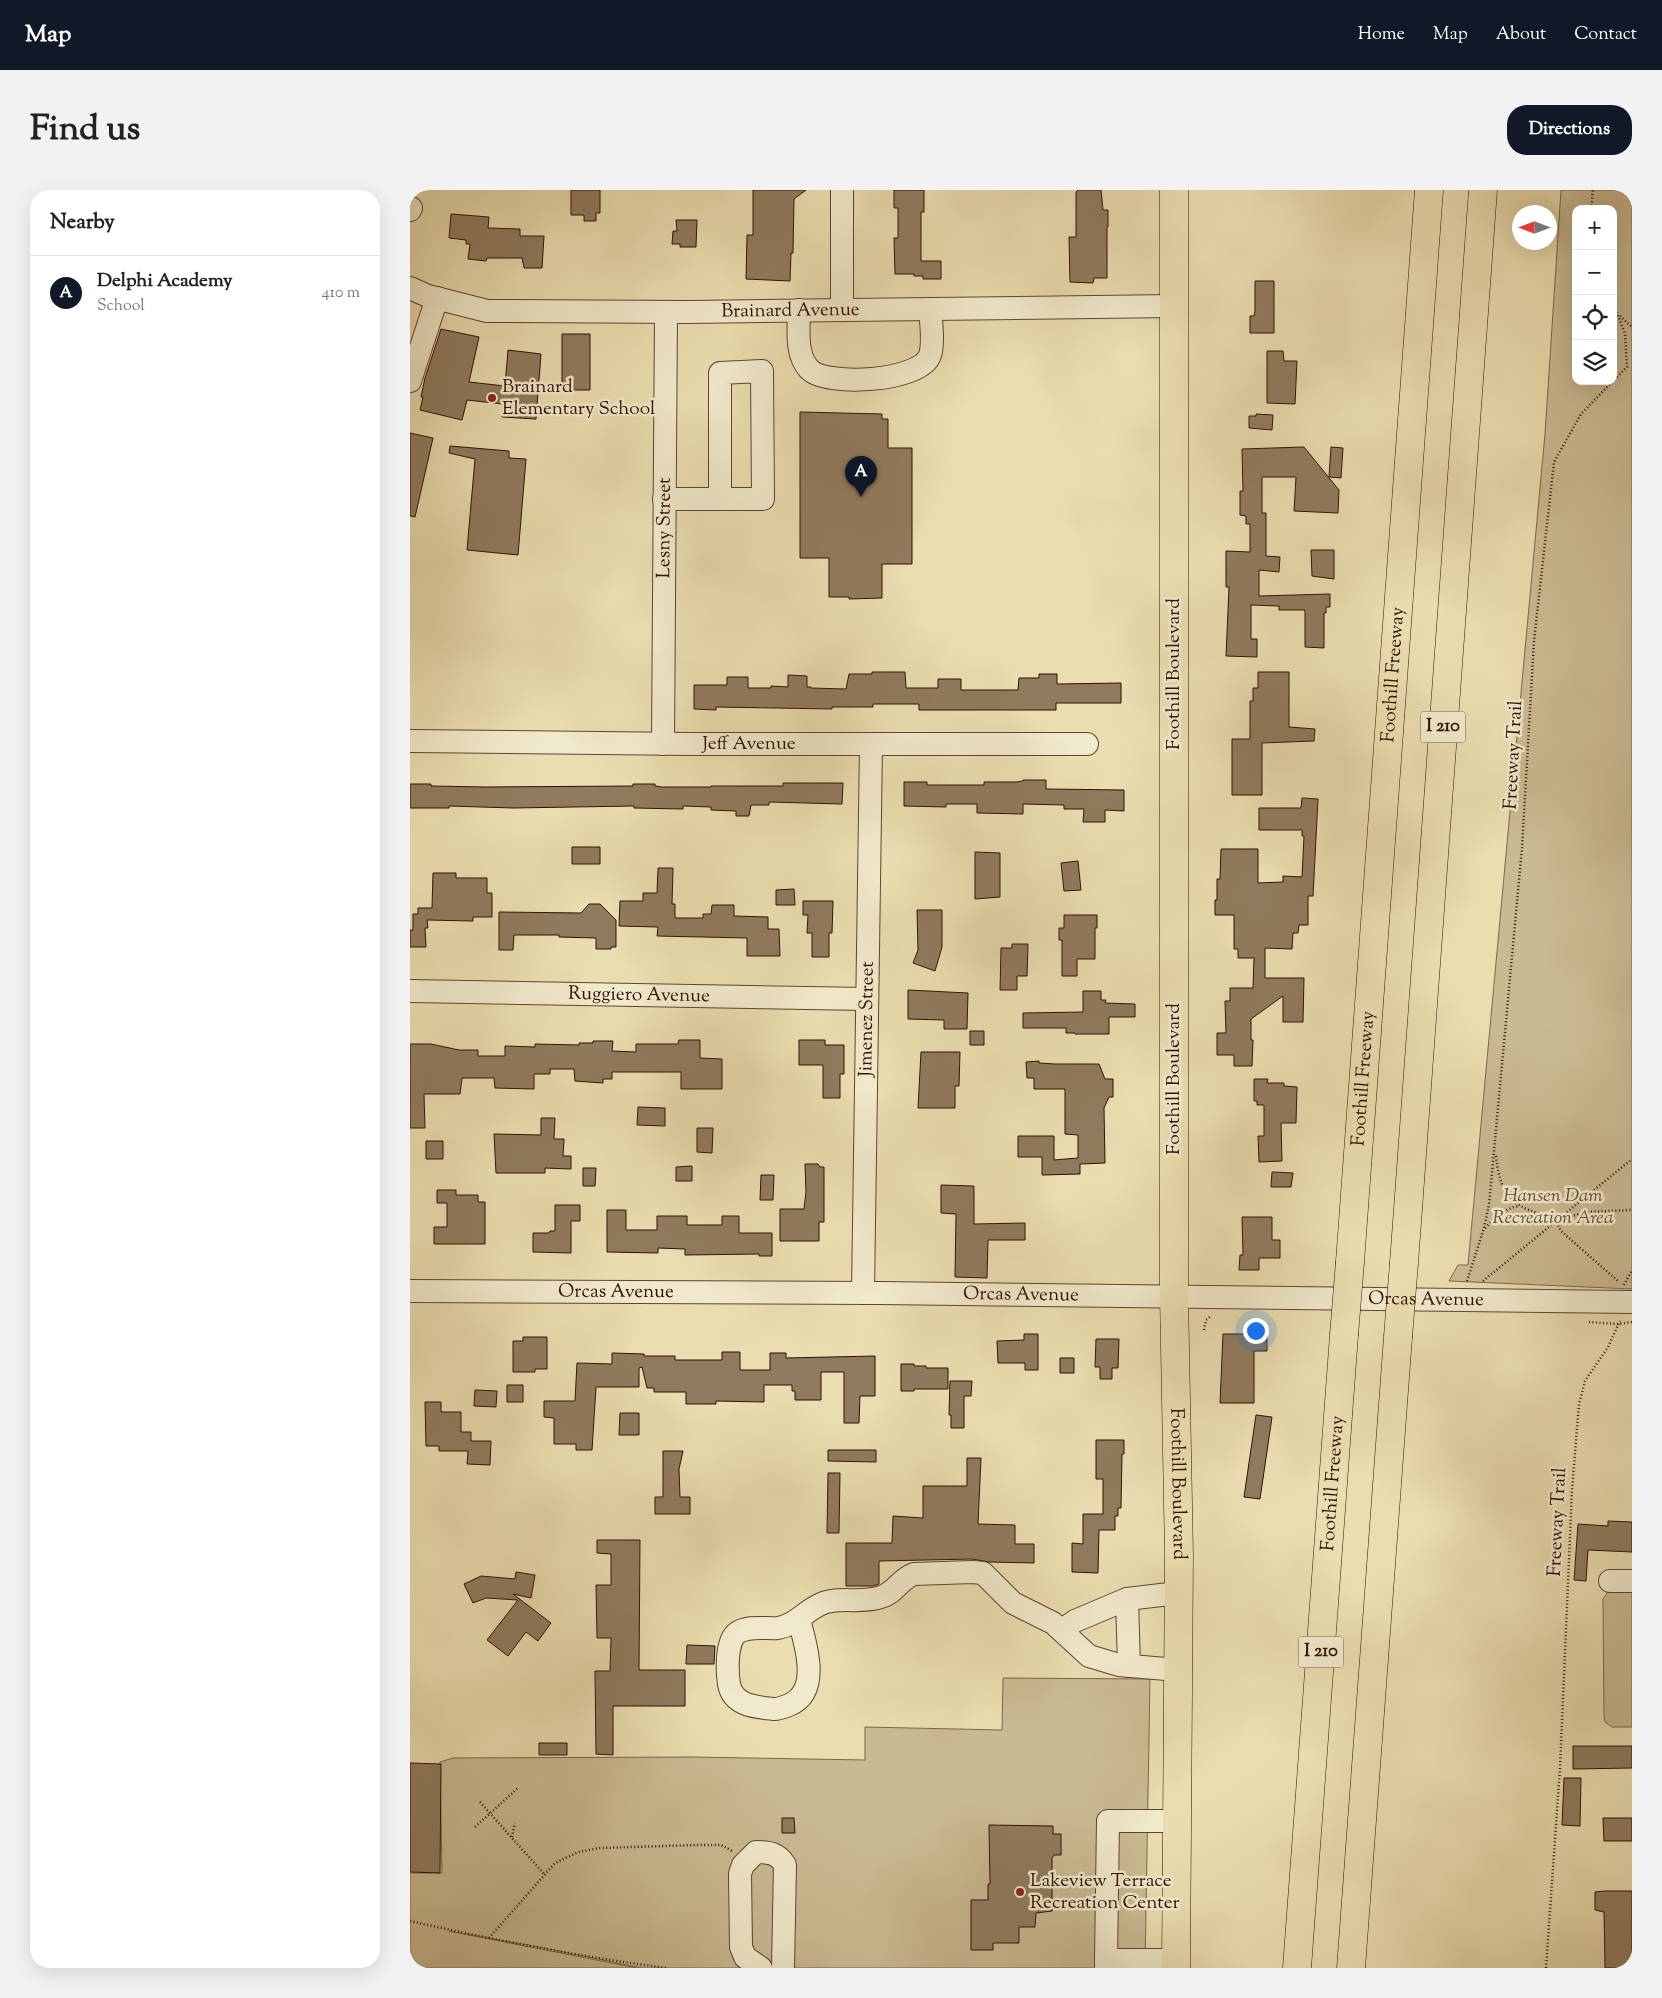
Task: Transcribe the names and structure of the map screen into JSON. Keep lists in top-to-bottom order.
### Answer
{
  "streets": {
    "main road": ["Foothill Boulevard", "Foothill Freeway", "I 210"],
    "street": [
      "Brainard Avenue",
      "Lesny Street",
      "Jeff Avenue",
      "Ruggiero Avenue",
      "Jimenez Street",
      "Orcas Avenue"
    ],
    "path": ["Freeway Trail"]
  },
  "crossings": [
    ["Brainard Avenue", "Lesny Street"],
    ["Brainard Avenue", "Foothill Boulevard"],
    ["Lesny Street", "Jeff Avenue"],
    ["Foothill Boulevard", "Orcas Avenue"],
    ["Jeff Avenue", "Jimenez Street"],
    ["Freeway Trail", "Orcas Avenue"],
    ["Ruggiero Avenue", "Jimenez Street"],
    ["Jimenez Street", "Orcas Avenue"]
  ],
  "parks": ["Hansen Dam Recreation Area"],
  "places": ["Brainard Elementary School", "Lakeview Terrace Recreation Center"],
  "north": "left",
  "page": {
    "header": "Map",
    "nav": [
      "Home",
      "Map",
      "About",
      "Contact"
    ],
    "title": "Find us",
    "buttons": "Directions",
    "heading": "Nearby",
    "map_buttons": ["+", "−"],
    "list": [
      {
        "mark": "A",
        "name": "Delphi Academy",
        "note": "School",
        "value": "410 m"
      }
    ],
    "pins": "A"
  }
}
